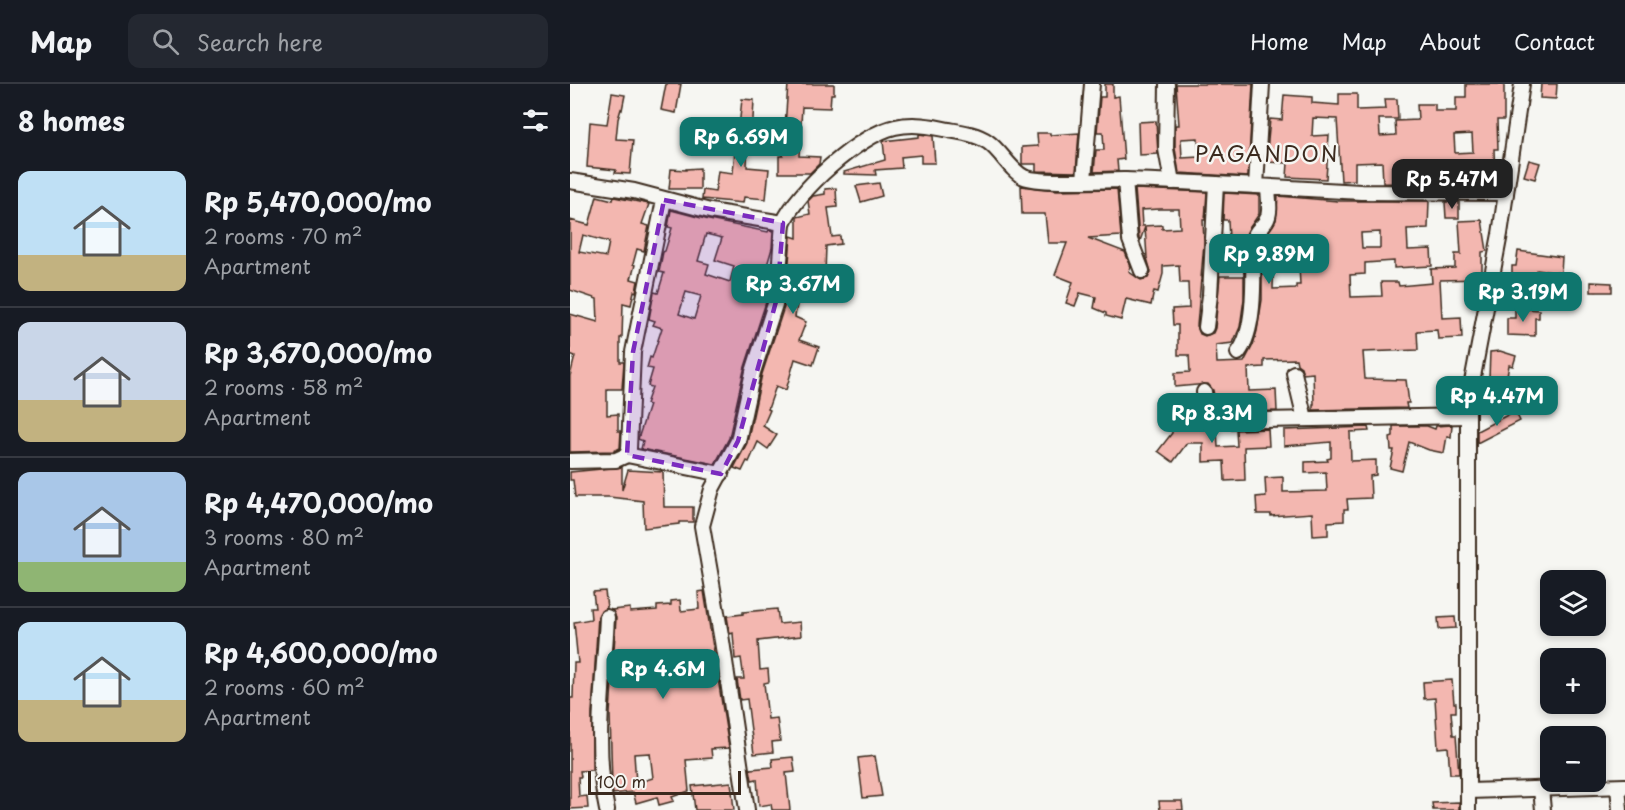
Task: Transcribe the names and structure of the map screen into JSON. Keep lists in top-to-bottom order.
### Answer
{
  "districts": ["PAGANDON"],
  "scale_bar": "100 m",
  "page": {
    "header": "Map",
    "search": "Search here",
    "nav": [
      "Home",
      "Map",
      "About",
      "Contact"
    ],
    "heading": "8 homes",
    "price": [
      "Rp 6.69M",
      "Rp 5.47M",
      "Rp 9.89M",
      "Rp 3.67M",
      "Rp 3.19M",
      "Rp 4.47M",
      "Rp 8.3M",
      "Rp 4.6M"
    ],
    "list": [
      {
        "name": "Rp 5,470,000/mo",
        "note": "2 rooms · 70 m² · Apartment"
      },
      {
        "name": "Rp 3,670,000/mo",
        "note": "2 rooms · 58 m² · Apartment"
      },
      {
        "name": "Rp 4,470,000/mo",
        "note": "3 rooms · 80 m² · Apartment"
      },
      {
        "name": "Rp 4,600,000/mo",
        "note": "2 rooms · 60 m² · Apartment"
      }
    ],
    "map_buttons": ["+", "−"],
    "scale": "100 m"
  }
}
